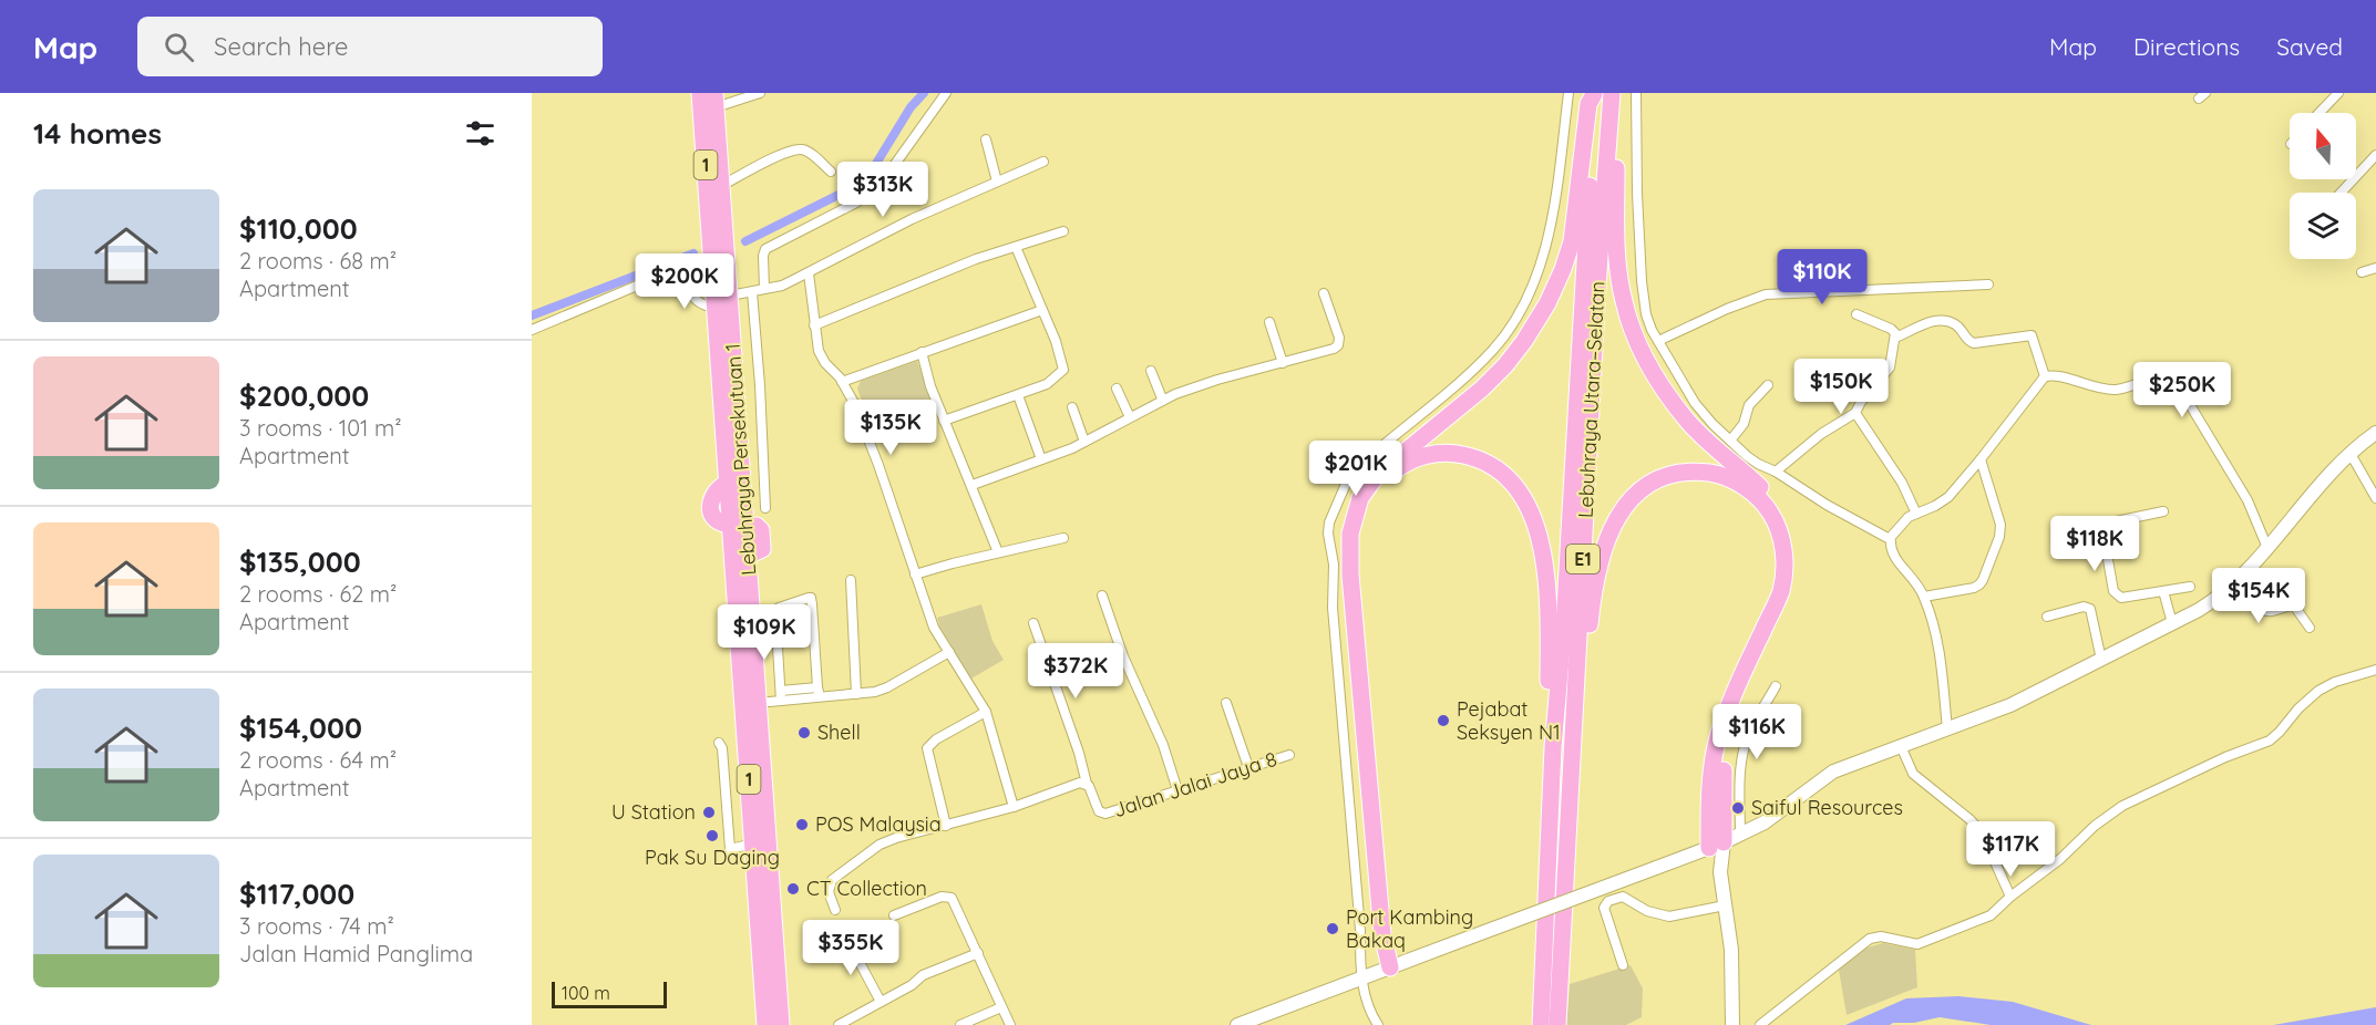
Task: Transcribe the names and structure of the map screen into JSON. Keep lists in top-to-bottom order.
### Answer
{
  "streets": {
    "highway": [
      "1",
      "Lebuhraya Utara–Selatan",
      "Lebuhraya Persekutuan 1",
      "E1"
    ],
    "street": ["Jalan Jalai Jaya 8"]
  },
  "places": [
    "Pejabat Seksyen N1",
    "Shell",
    "Saiful Resources",
    "U Station",
    "POS Malaysia",
    "Pak Su Daging",
    "CT Collection",
    "Port Kambing Bakaq"
  ],
  "scale_bar": "100 m",
  "north": "top",
  "page": {
    "header": "Map",
    "search": "Search here",
    "nav": ["Map", "Directions", "Saved"],
    "heading": "14 homes",
    "price": [
      "$313K",
      "$110K",
      "$200K",
      "$150K",
      "$250K",
      "$135K",
      "$201K",
      "$118K",
      "$154K",
      "$109K",
      "$372K",
      "$116K",
      "$117K",
      "$355K"
    ],
    "list": [
      {
        "name": "$110,000",
        "note": "2 rooms · 68 m² · Apartment"
      },
      {
        "name": "$200,000",
        "note": "3 rooms · 101 m² · Apartment"
      },
      {
        "name": "$135,000",
        "note": "2 rooms · 62 m² · Apartment"
      },
      {
        "name": "$154,000",
        "note": "2 rooms · 64 m² · Apartment"
      },
      {
        "name": "$117,000",
        "note": "3 rooms · 74 m² · Jalan Hamid Panglima"
      }
    ],
    "scale": "100 m"
  }
}
